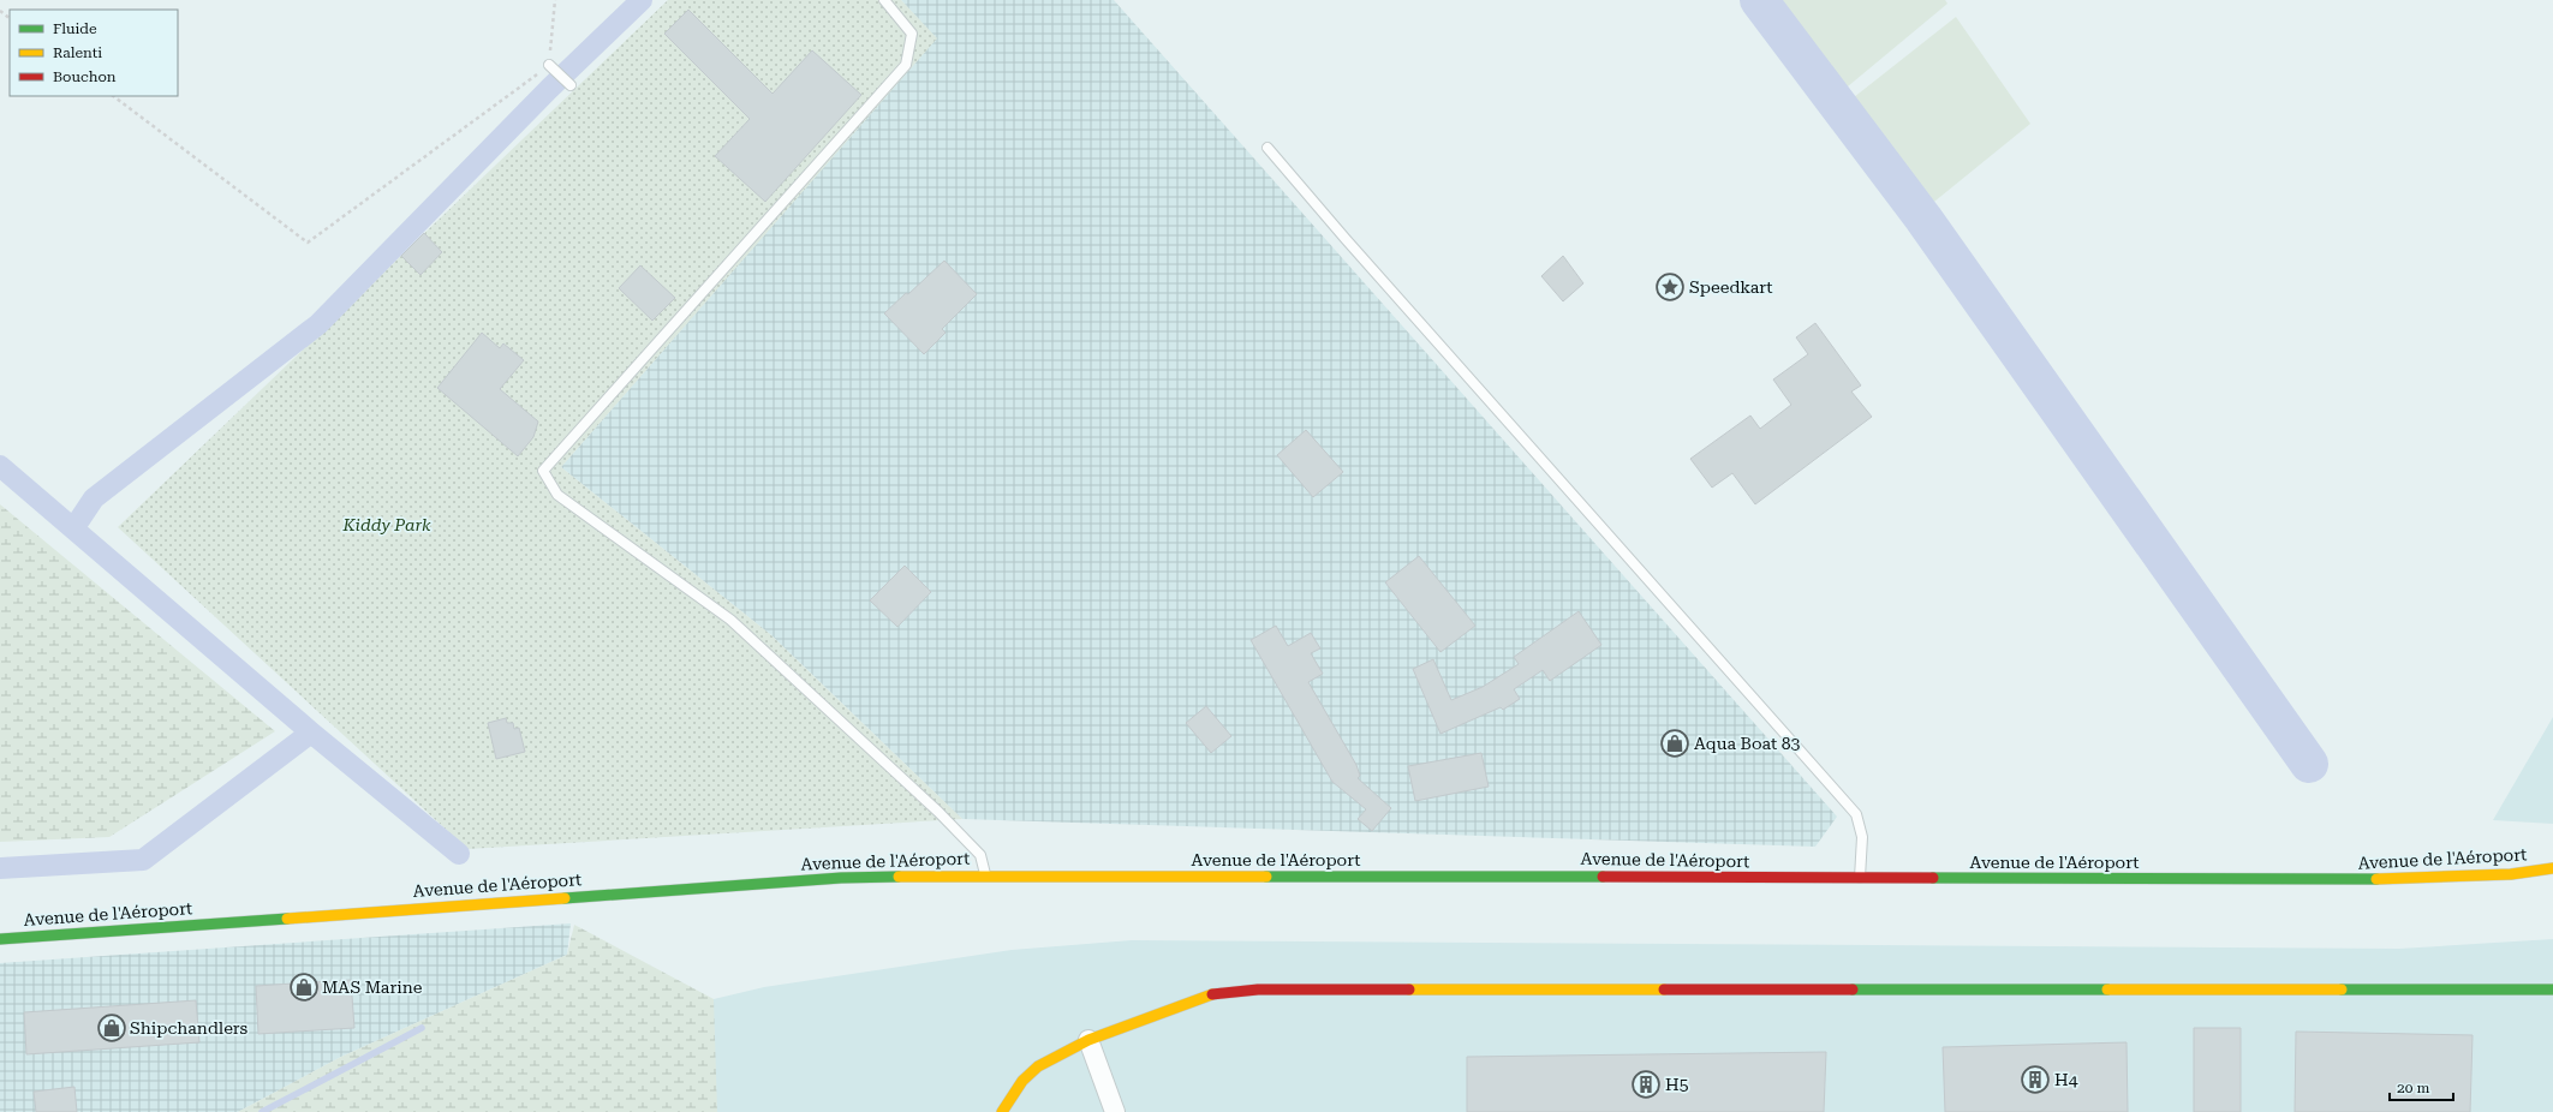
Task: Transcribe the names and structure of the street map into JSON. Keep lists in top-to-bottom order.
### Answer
{
  "streets": {
    "main road": ["Avenue de l'Aéroport"]
  },
  "parks": ["Kiddy Park"],
  "places": {
    "place": ["Speedkart"],
    "shop": ["Aqua Boat 83", "MAS Marine", "Shipchandlers"],
    "building": ["H4", "H5"]
  },
  "legend": ["Fluide", "Ralenti", "Bouchon"],
  "scale_bar": "20 m"
}
